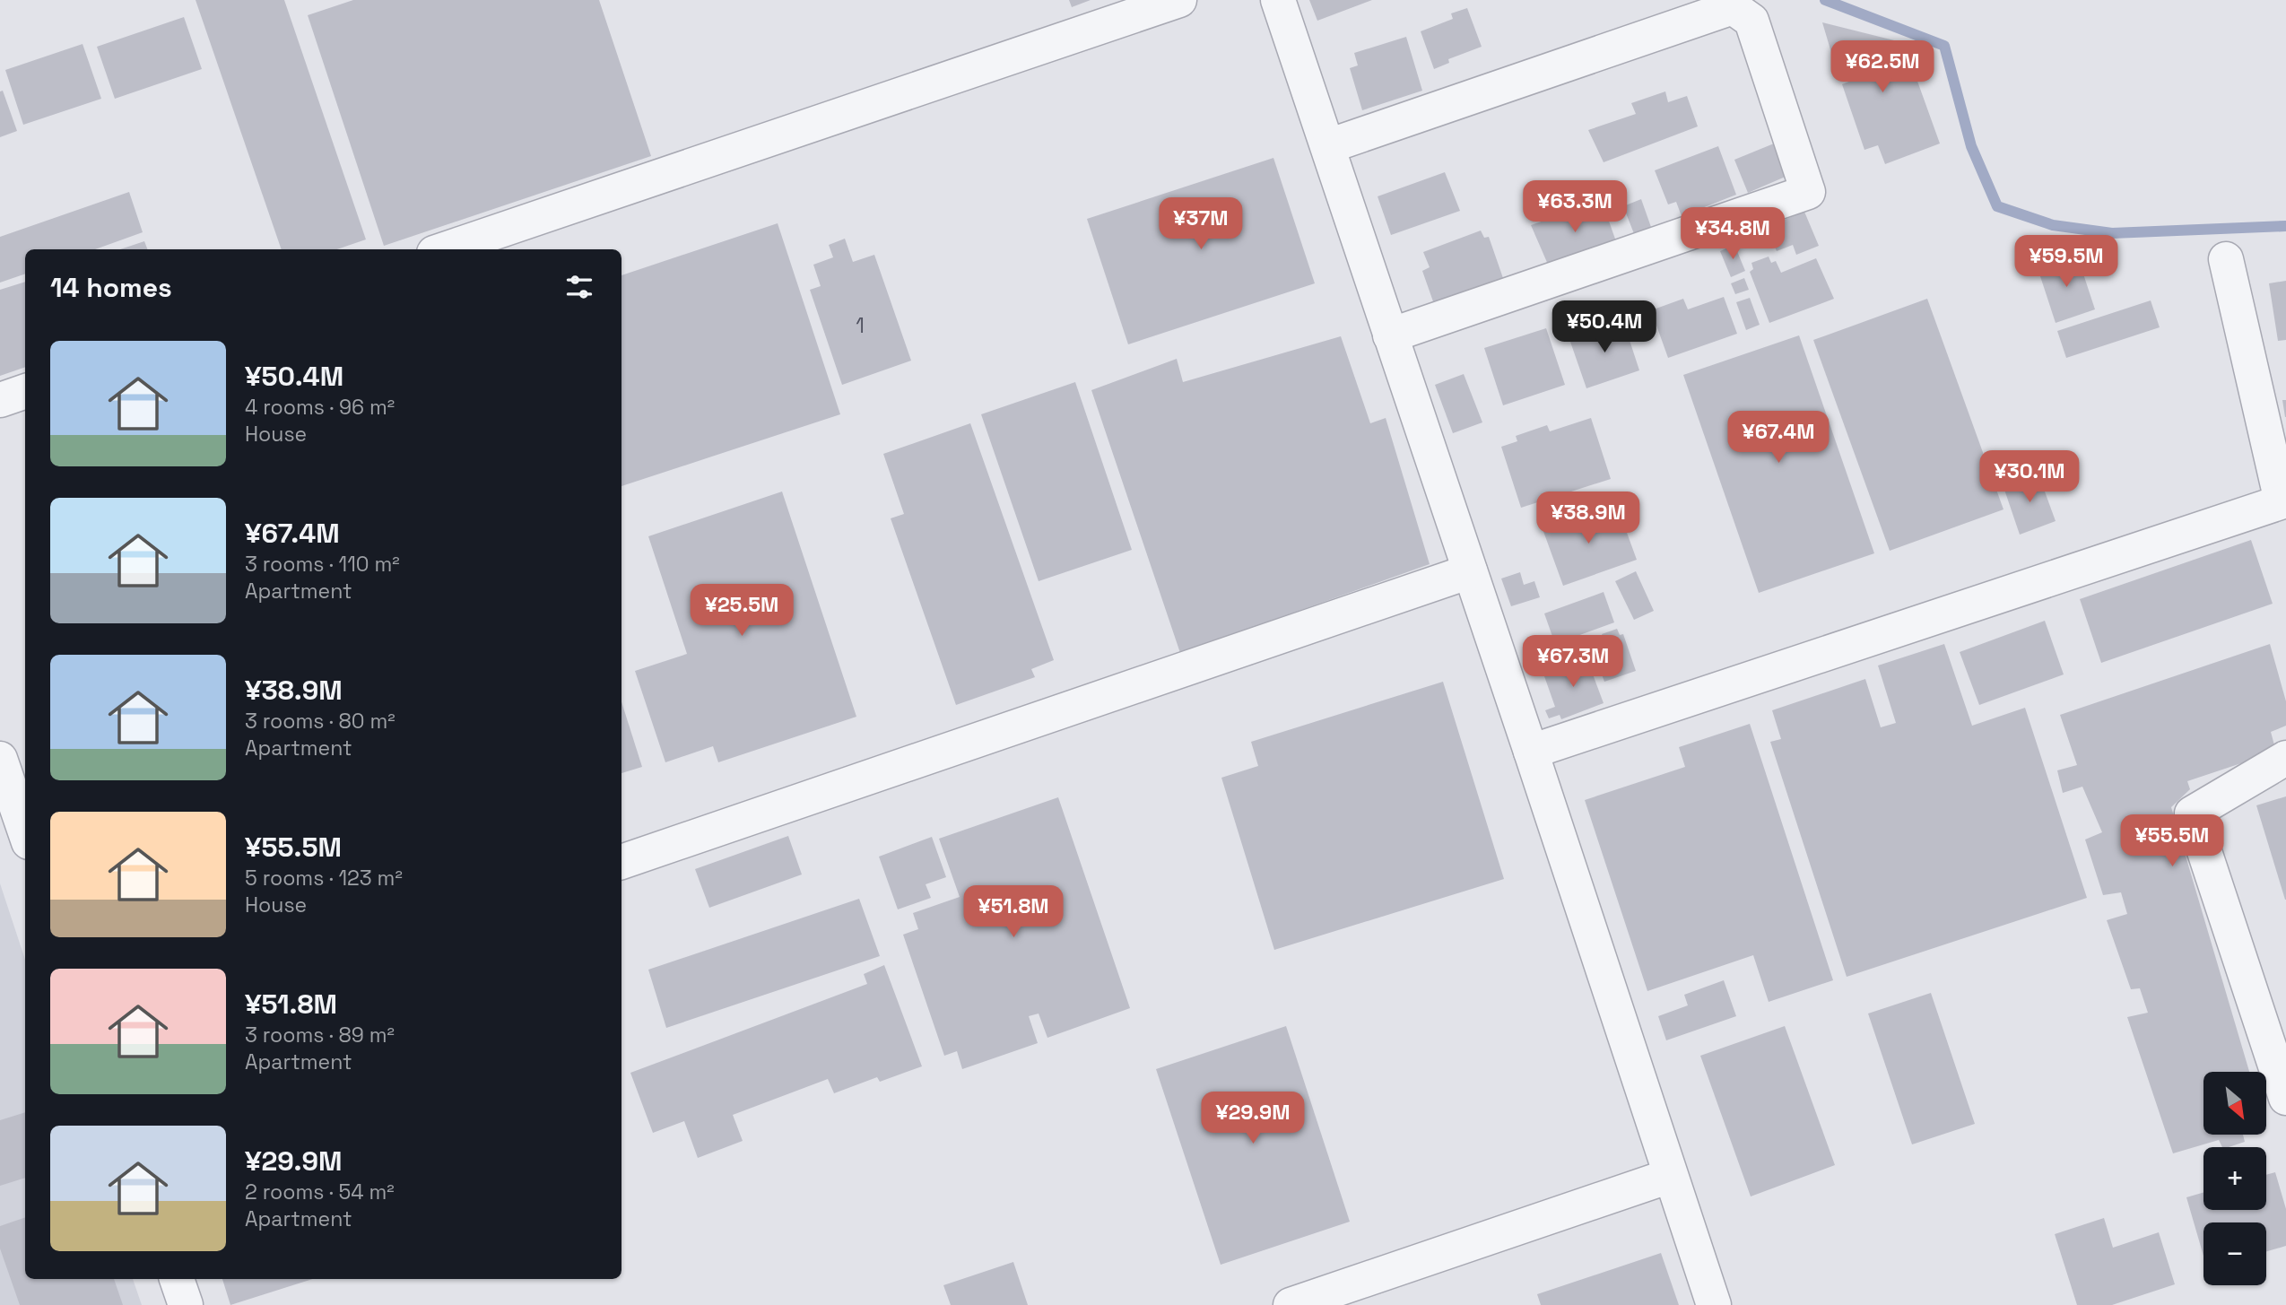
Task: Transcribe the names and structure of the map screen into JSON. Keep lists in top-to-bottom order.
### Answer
{
  "house_numbers": ["1"],
  "north": "bottom right",
  "page": {
    "price": [
      "¥62.5M",
      "¥63.3M",
      "¥37M",
      "¥34.8M",
      "¥59.5M",
      "¥50.4M",
      "¥67.4M",
      "¥30.1M",
      "¥38.9M",
      "¥25.5M",
      "¥67.3M",
      "¥55.5M",
      "¥51.8M",
      "¥29.9M"
    ],
    "heading": "14 homes",
    "list": [
      {
        "name": "¥50.4M",
        "note": "4 rooms · 96 m² · House"
      },
      {
        "name": "¥67.4M",
        "note": "3 rooms · 110 m² · Apartment"
      },
      {
        "name": "¥38.9M",
        "note": "3 rooms · 80 m² · Apartment"
      },
      {
        "name": "¥55.5M",
        "note": "5 rooms · 123 m² · House"
      },
      {
        "name": "¥51.8M",
        "note": "3 rooms · 89 m² · Apartment"
      },
      {
        "name": "¥29.9M",
        "note": "2 rooms · 54 m² · Apartment"
      }
    ],
    "map_buttons": ["+", "−"]
  }
}
